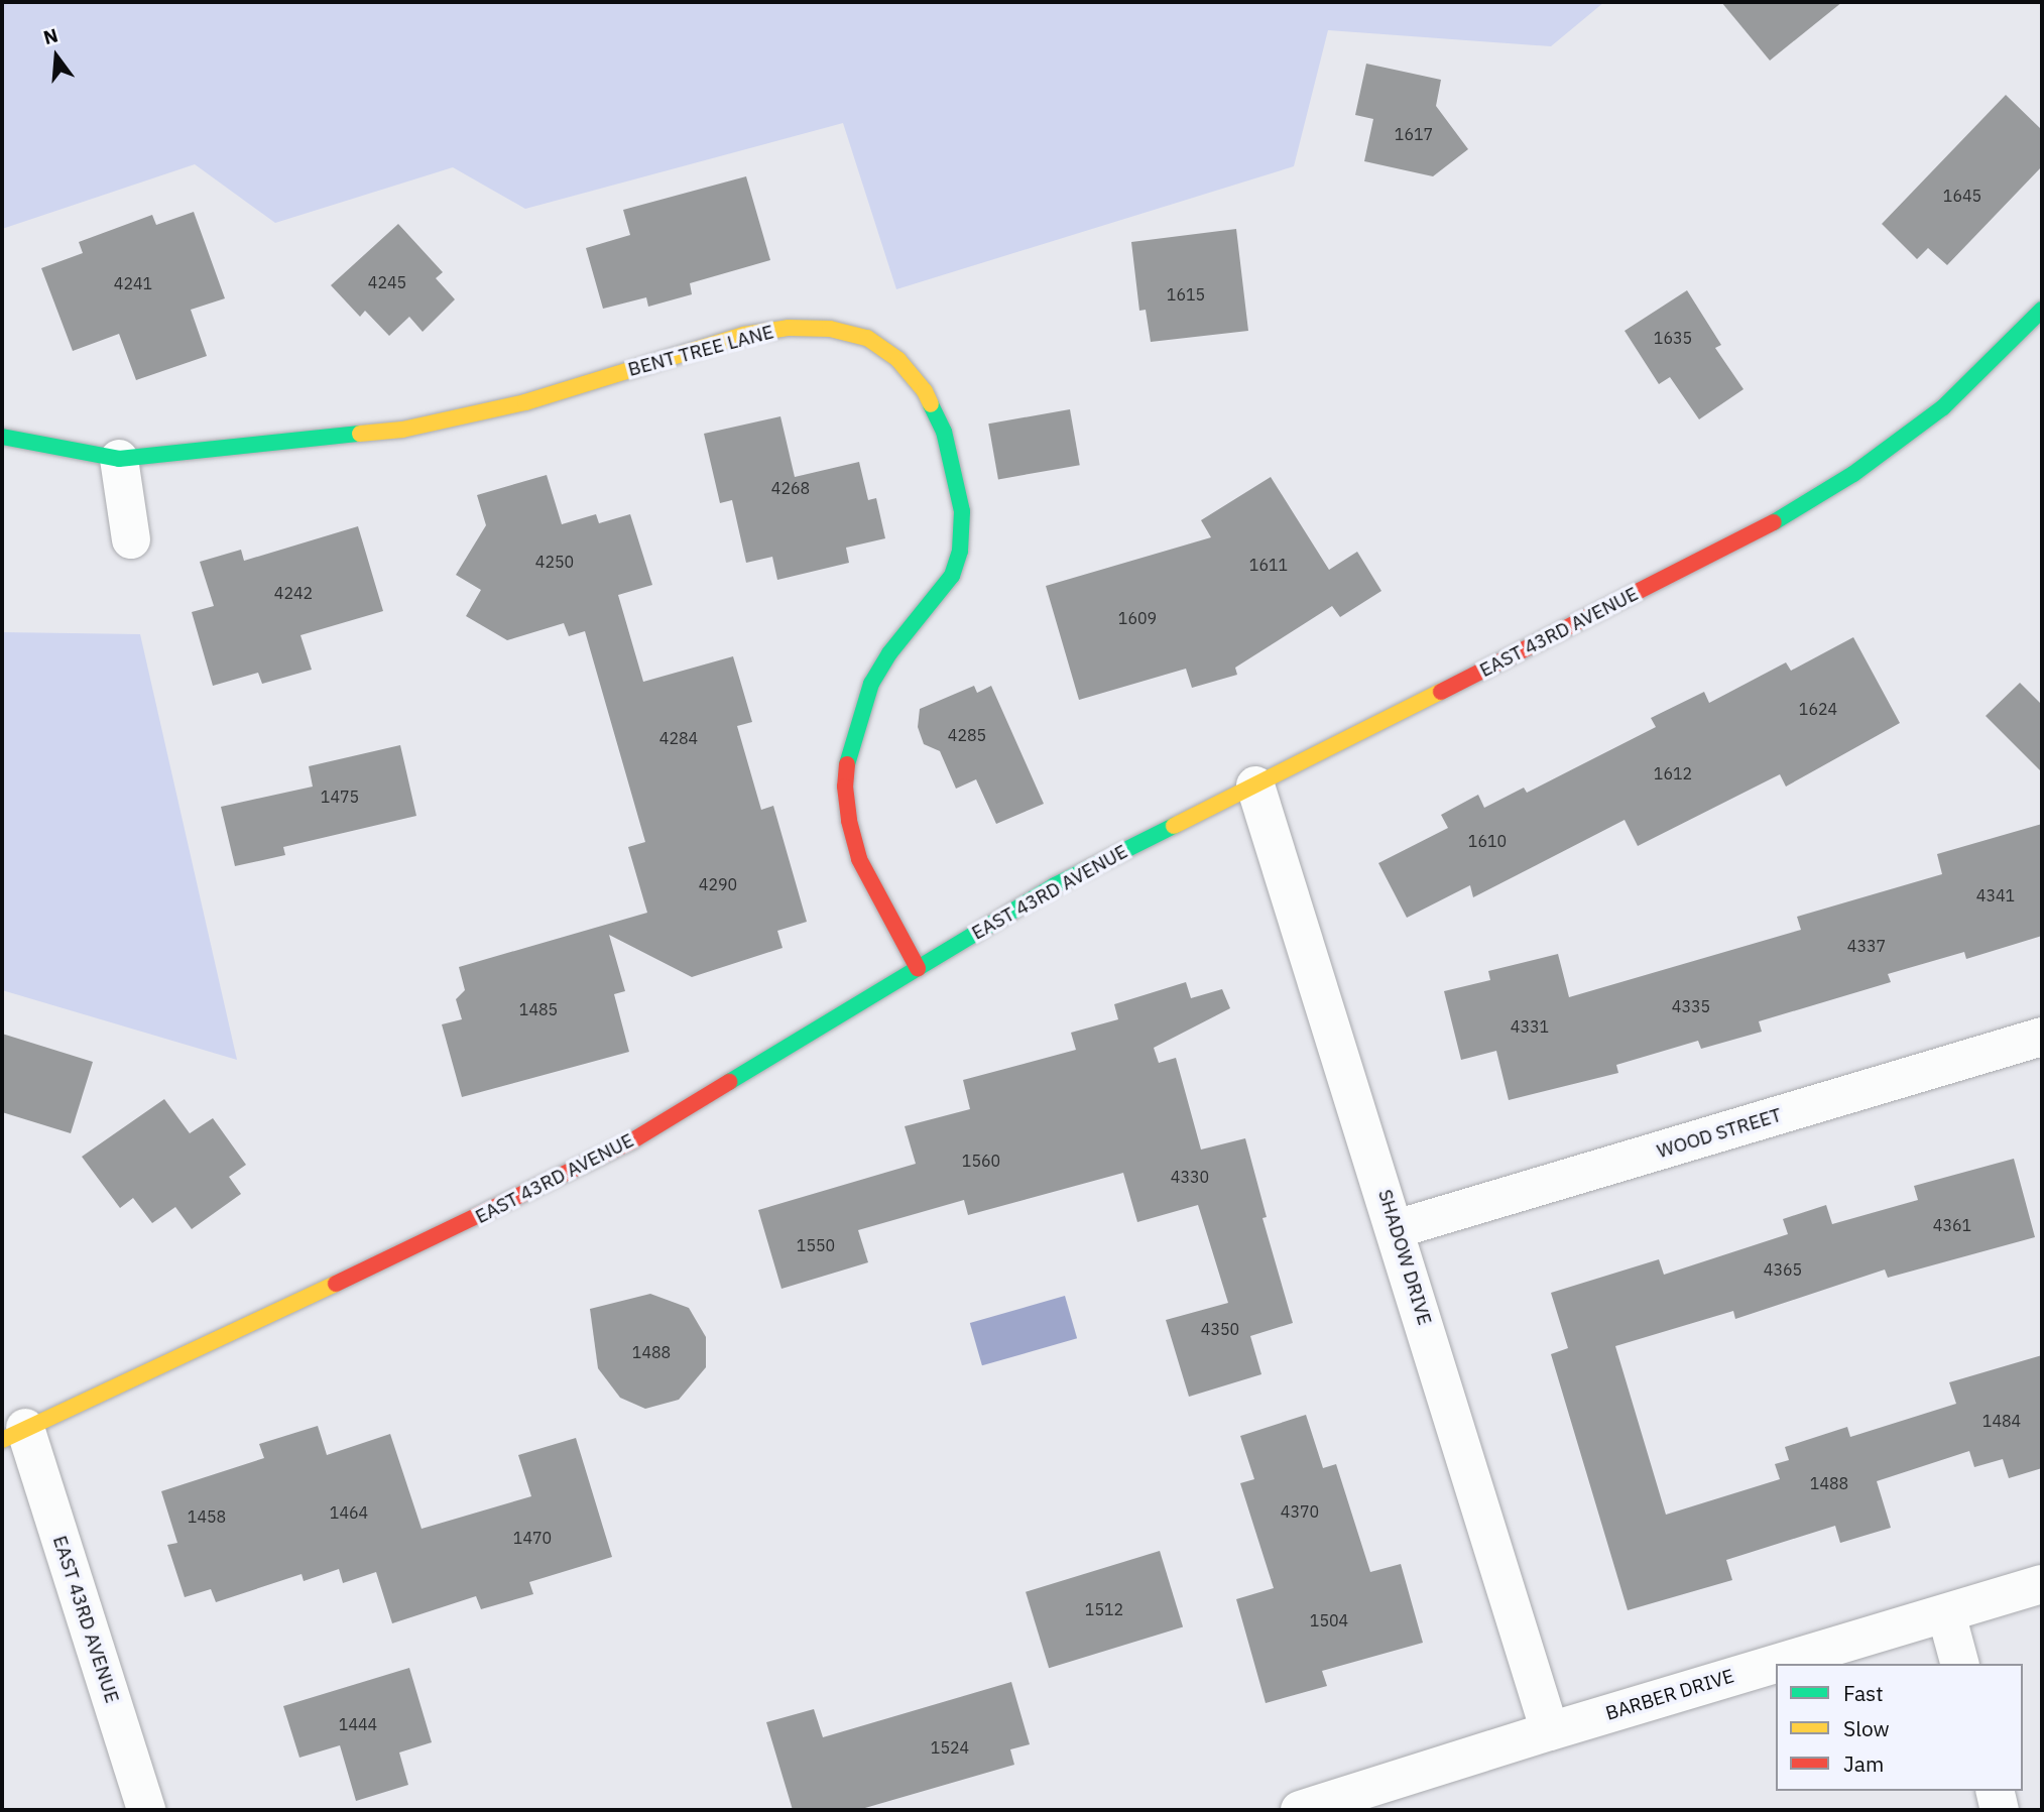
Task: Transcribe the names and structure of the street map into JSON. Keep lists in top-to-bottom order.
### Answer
{
  "streets": {
    "street": [
      "BENT TREE LANE",
      "EAST 43RD AVENUE",
      "WOOD STREET",
      "SHADOW DRIVE",
      "BARBER DRIVE"
    ]
  },
  "crossings": [
    ["BENT TREE LANE", "EAST 43RD AVENUE"],
    ["EAST 43RD AVENUE", "SHADOW DRIVE"],
    ["WOOD STREET", "SHADOW DRIVE"],
    ["SHADOW DRIVE", "BARBER DRIVE"]
  ],
  "house_numbers": [
    "1617",
    "1645",
    "4245",
    "4241",
    "1615",
    "1635",
    "4268",
    "4250",
    "1611",
    "4242",
    "1609",
    "1624",
    "4285",
    "4284",
    "1612",
    "1475",
    "1610",
    "4290",
    "4341",
    "4337",
    "4335",
    "1485",
    "4331",
    "1560",
    "4330",
    "4361",
    "1550",
    "4365",
    "4350",
    "1488",
    "1484",
    "1488",
    "4370",
    "1464",
    "1458",
    "1470",
    "1512",
    "1504",
    "1444",
    "1524"
  ],
  "legend": ["Fast", "Slow", "Jam"],
  "north": "top"
}
